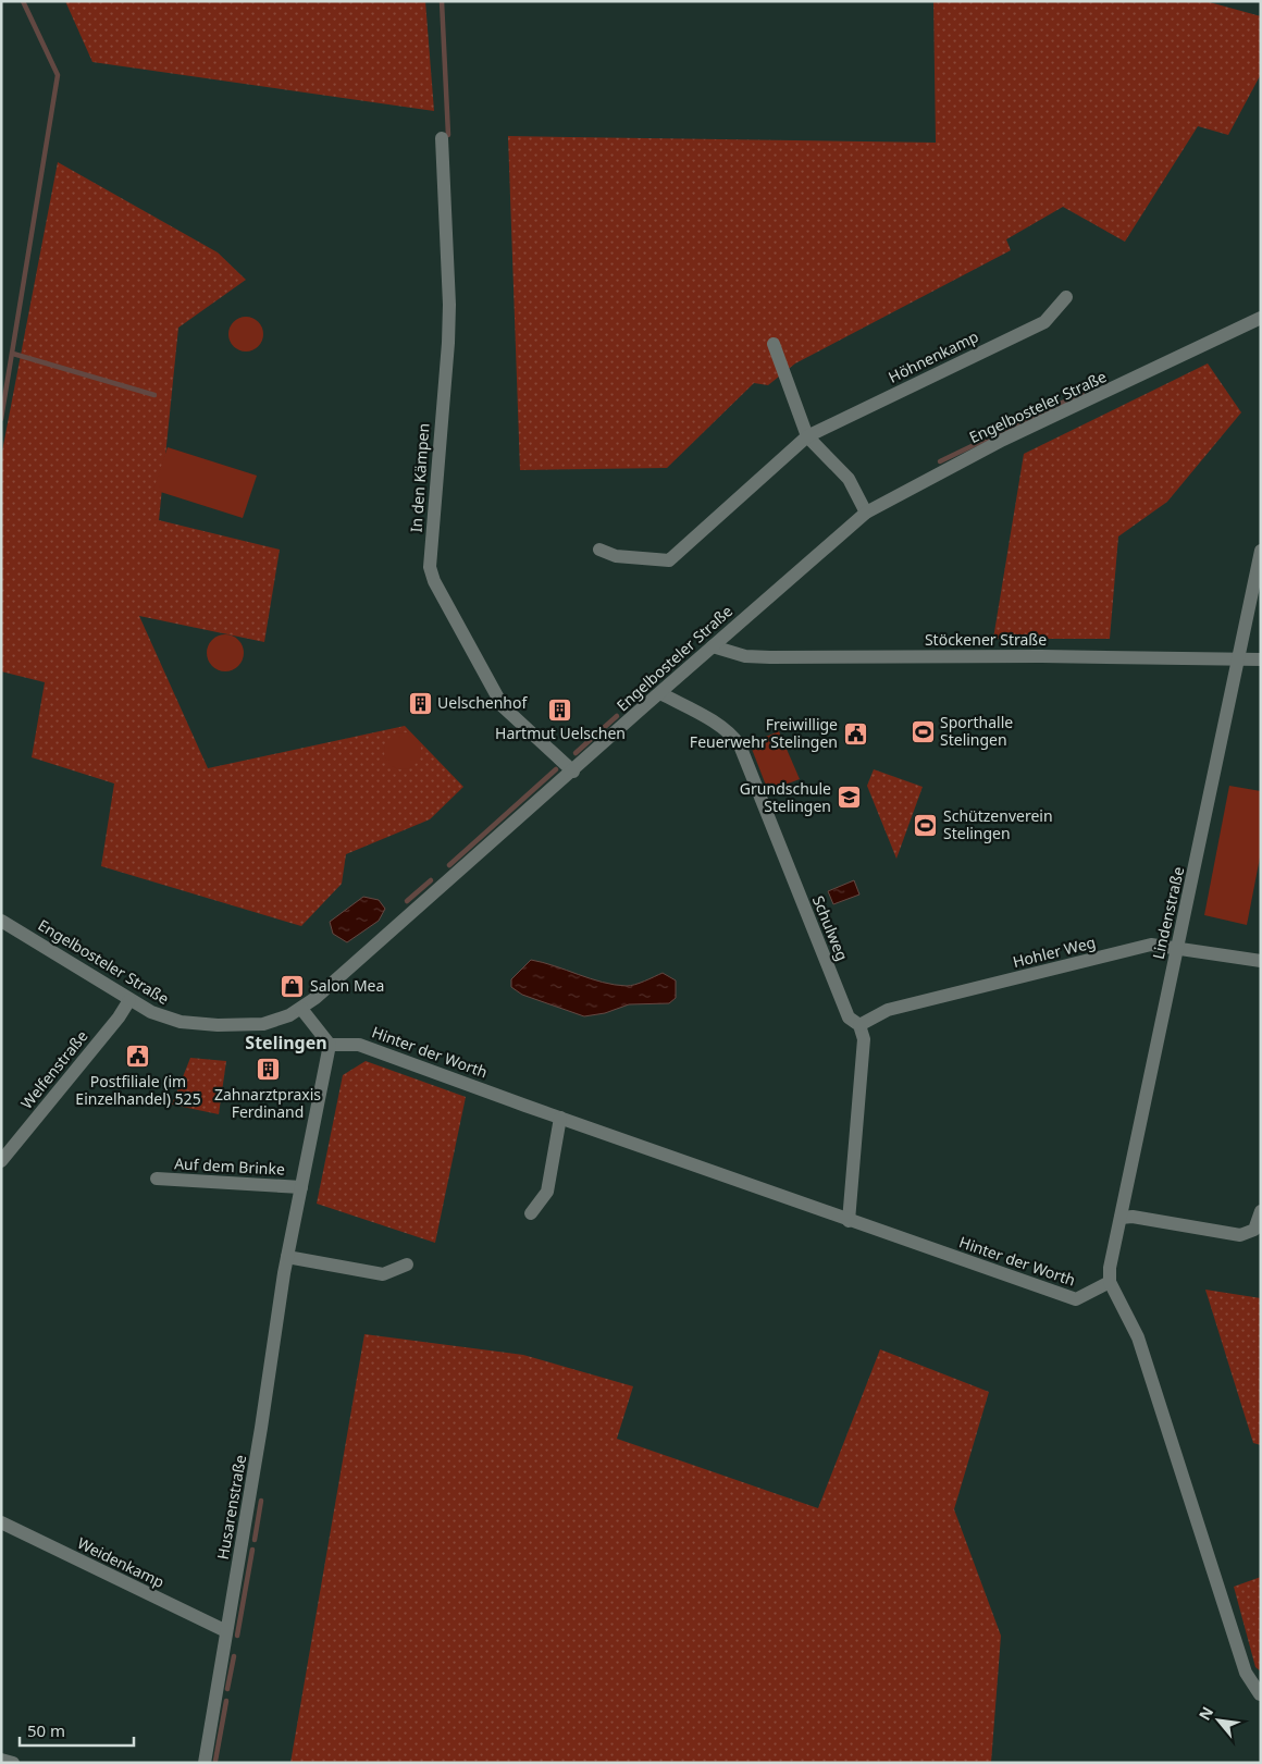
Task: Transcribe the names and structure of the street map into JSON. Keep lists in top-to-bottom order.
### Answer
{
  "streets": {
    "street": [
      "Höhnenkamp",
      "Engelbosteler Straße",
      "In den Kämpen",
      "Stöckener Straße",
      "Lindenstraße",
      "Schulweg",
      "Hohler Weg",
      "Hinter der Worth",
      "Welfenstraße",
      "Auf dem Brinke",
      "Husarenstraße",
      "Weidenkamp"
    ]
  },
  "crossings": [
    ["Engelbosteler Straße", "In den Kämpen"],
    ["Engelbosteler Straße", "Stöckener Straße"],
    ["Engelbosteler Straße", "Schulweg"],
    ["Engelbosteler Straße", "Welfenstraße"],
    ["Stöckener Straße", "Lindenstraße"],
    ["Lindenstraße", "Hohler Weg"],
    ["Lindenstraße", "Hinter der Worth"],
    ["Schulweg", "Hohler Weg"],
    ["Schulweg", "Hinter der Worth"],
    ["Hinter der Worth", "Husarenstraße"],
    ["Auf dem Brinke", "Husarenstraße"],
    ["Husarenstraße", "Weidenkamp"]
  ],
  "districts": ["Stelingen"],
  "places": {
    "building": ["Uelschenhof", "Hartmut Uelschen", "Zahnarztpraxis Ferdinand"],
    "sports": ["Sporthalle Stelingen", "Schützenverein Stelingen"],
    "public building": ["Freiwillige Feuerwehr Stelingen", "Postfiliale (im Einzelhandel) 525"],
    "school or university": ["Grundschule Stelingen"],
    "shop": ["Salon Mea"]
  },
  "scale_bar": "50 m",
  "north": "top left"
}
